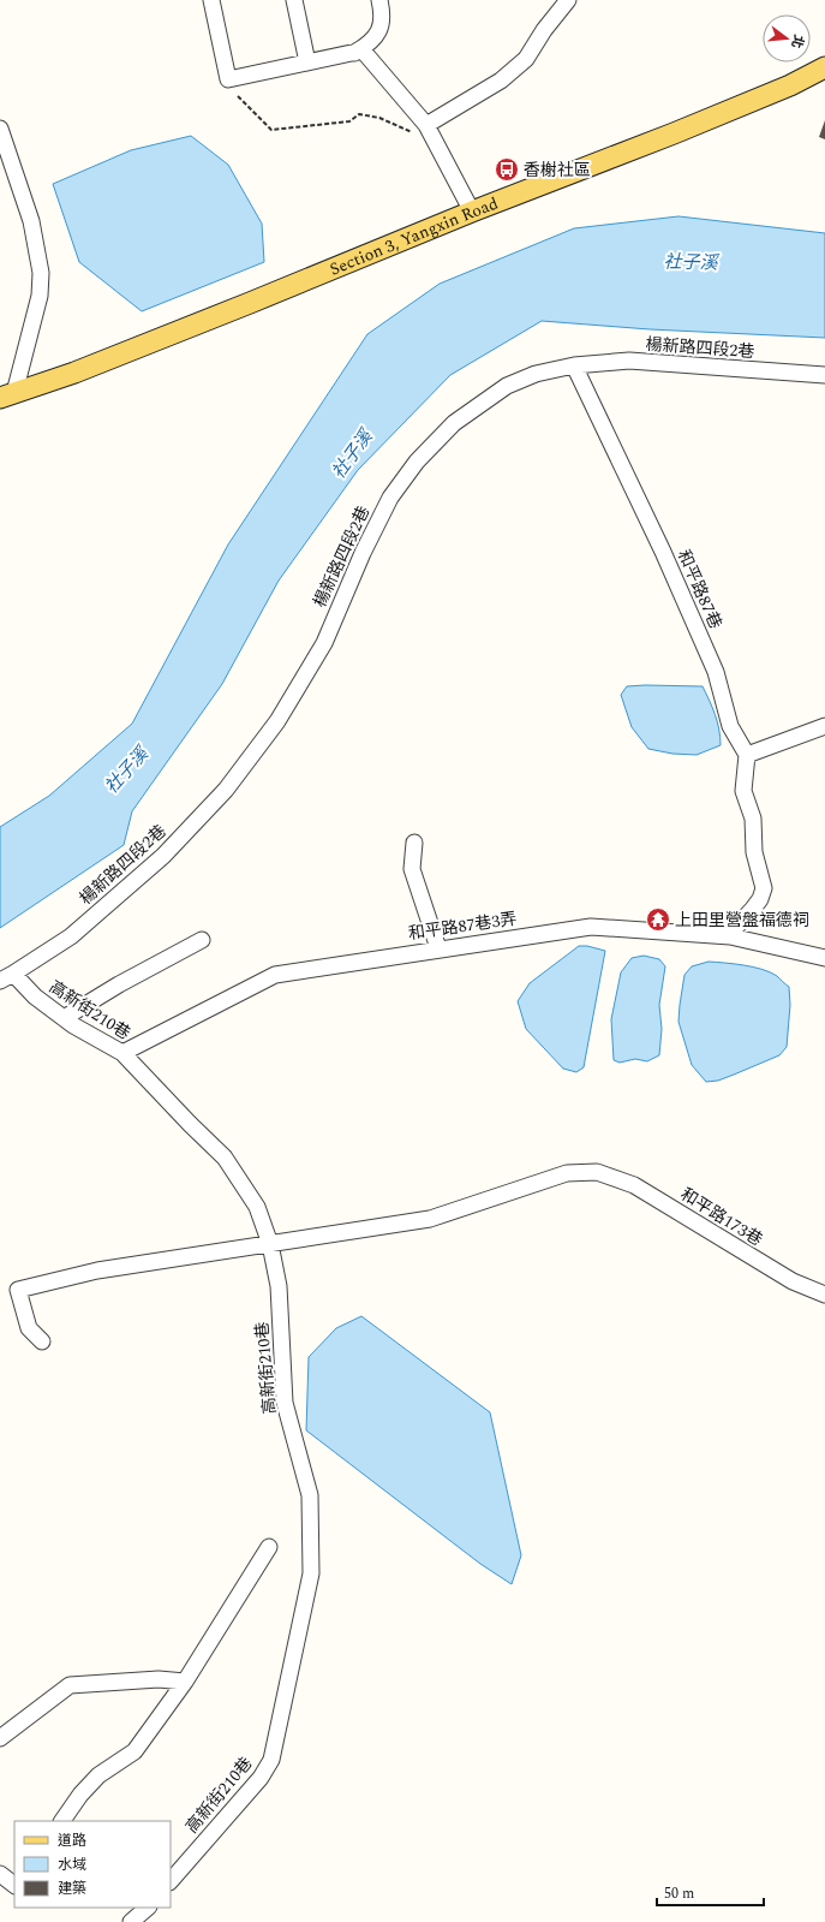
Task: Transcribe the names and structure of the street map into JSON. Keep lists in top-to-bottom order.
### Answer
{
  "streets": {
    "main road": ["Section 3, Yangxin Road"],
    "street": [
      "楊新路四段2巷",
      "和平路87巷",
      "和平路87巷3弄",
      "高新街210巷",
      "和平路173巷"
    ]
  },
  "crossings": [
    ["楊新路四段2巷", "和平路87巷"],
    ["楊新路四段2巷", "高新街210巷"],
    ["和平路87巷3弄", "高新街210巷"],
    ["高新街210巷", "和平路173巷"]
  ],
  "water": ["社子溪"],
  "places": {
    "bus stop": ["香榭社區"],
    "temple": ["上田里營盤福德祠"]
  },
  "legend": ["道路", "水域", "建築"],
  "scale_bar": "50 m",
  "north": "right"
}
